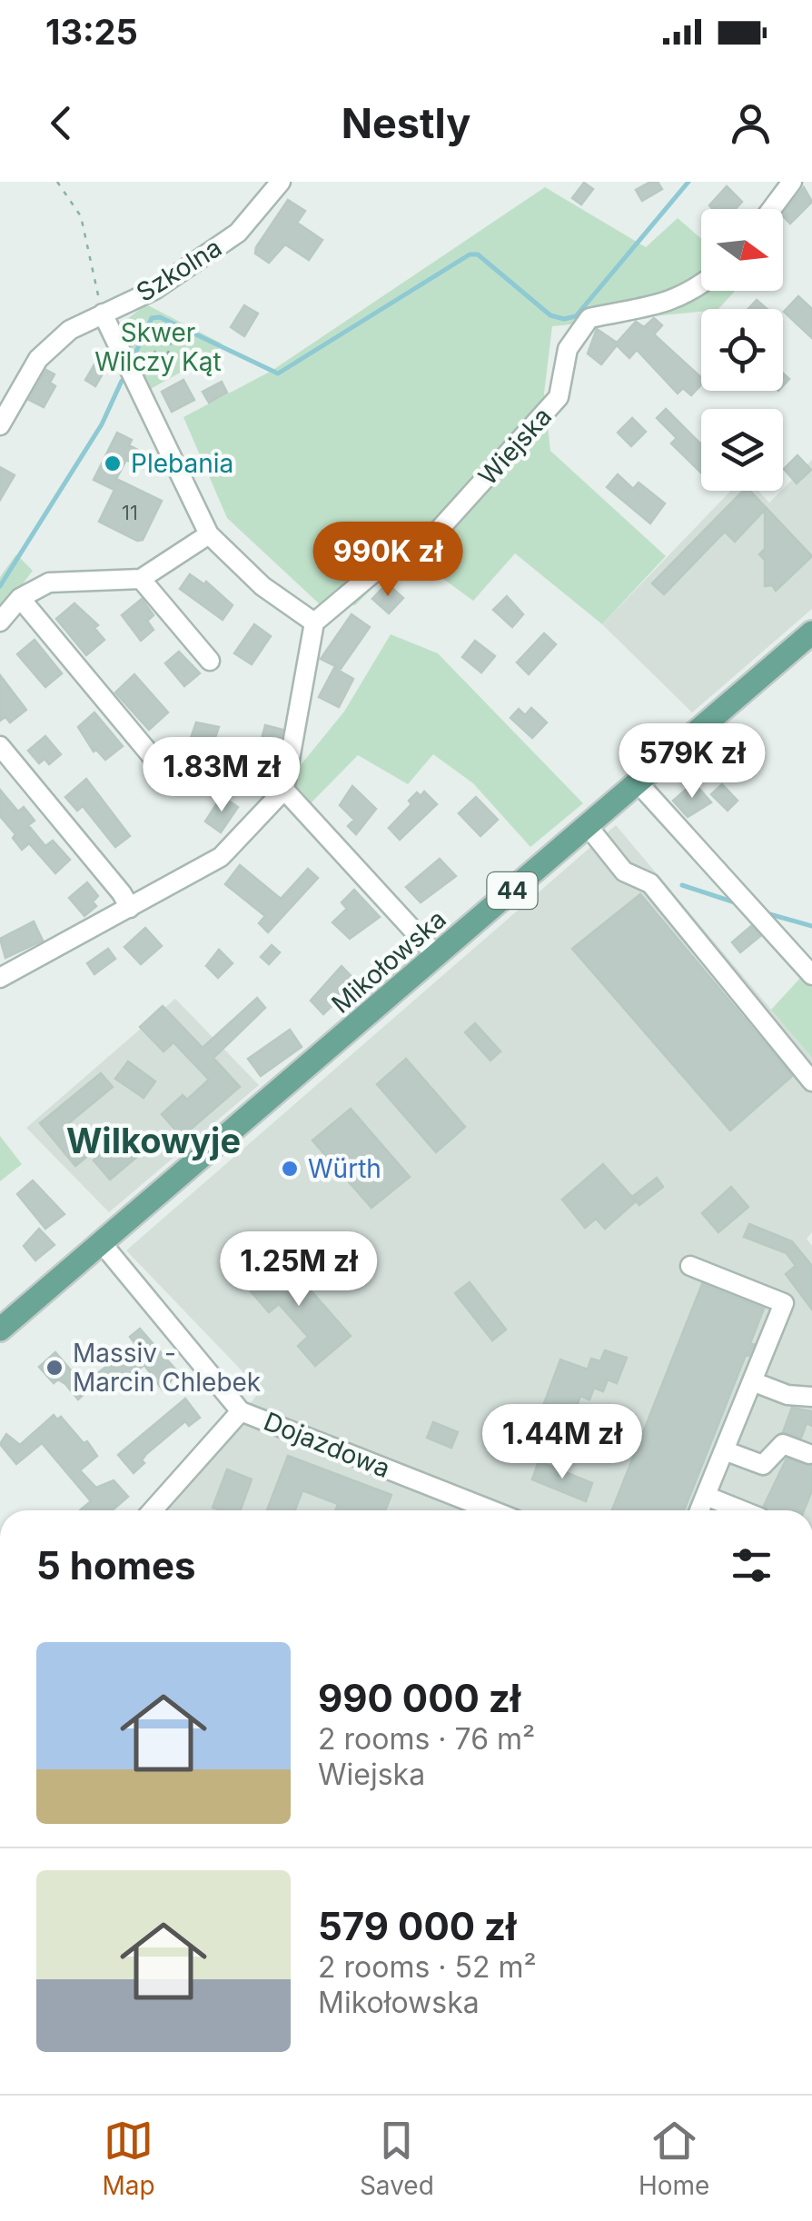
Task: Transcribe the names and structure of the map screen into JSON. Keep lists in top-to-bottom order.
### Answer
{
  "streets": {
    "main road": ["44", "Mikołowska"],
    "street": ["Szkolna", "Wiejska", "Dojazdowa"]
  },
  "crossings": [
    ["Mikołowska", "Dojazdowa"]
  ],
  "districts": ["Wilkowyje"],
  "parks": ["Skwer Wilczy Kąt"],
  "places": ["Plebania", "Würth", "Massiv - Marcin Chlebek"],
  "house_numbers": ["11"],
  "north": "right",
  "page": {
    "status": "13:25",
    "header": "Nestly",
    "price": [
      "990K zł",
      "579K zł",
      "1.83M zł",
      "1.25M zł",
      "1.44M zł"
    ],
    "heading": "5 homes",
    "list": [
      {
        "name": "990 000 zł",
        "note": "2 rooms · 76 m² · Wiejska"
      },
      {
        "name": "579 000 zł",
        "note": "2 rooms · 52 m² · Mikołowska"
      }
    ],
    "tabs": ["Map", "Saved", "Home"]
  }
}
